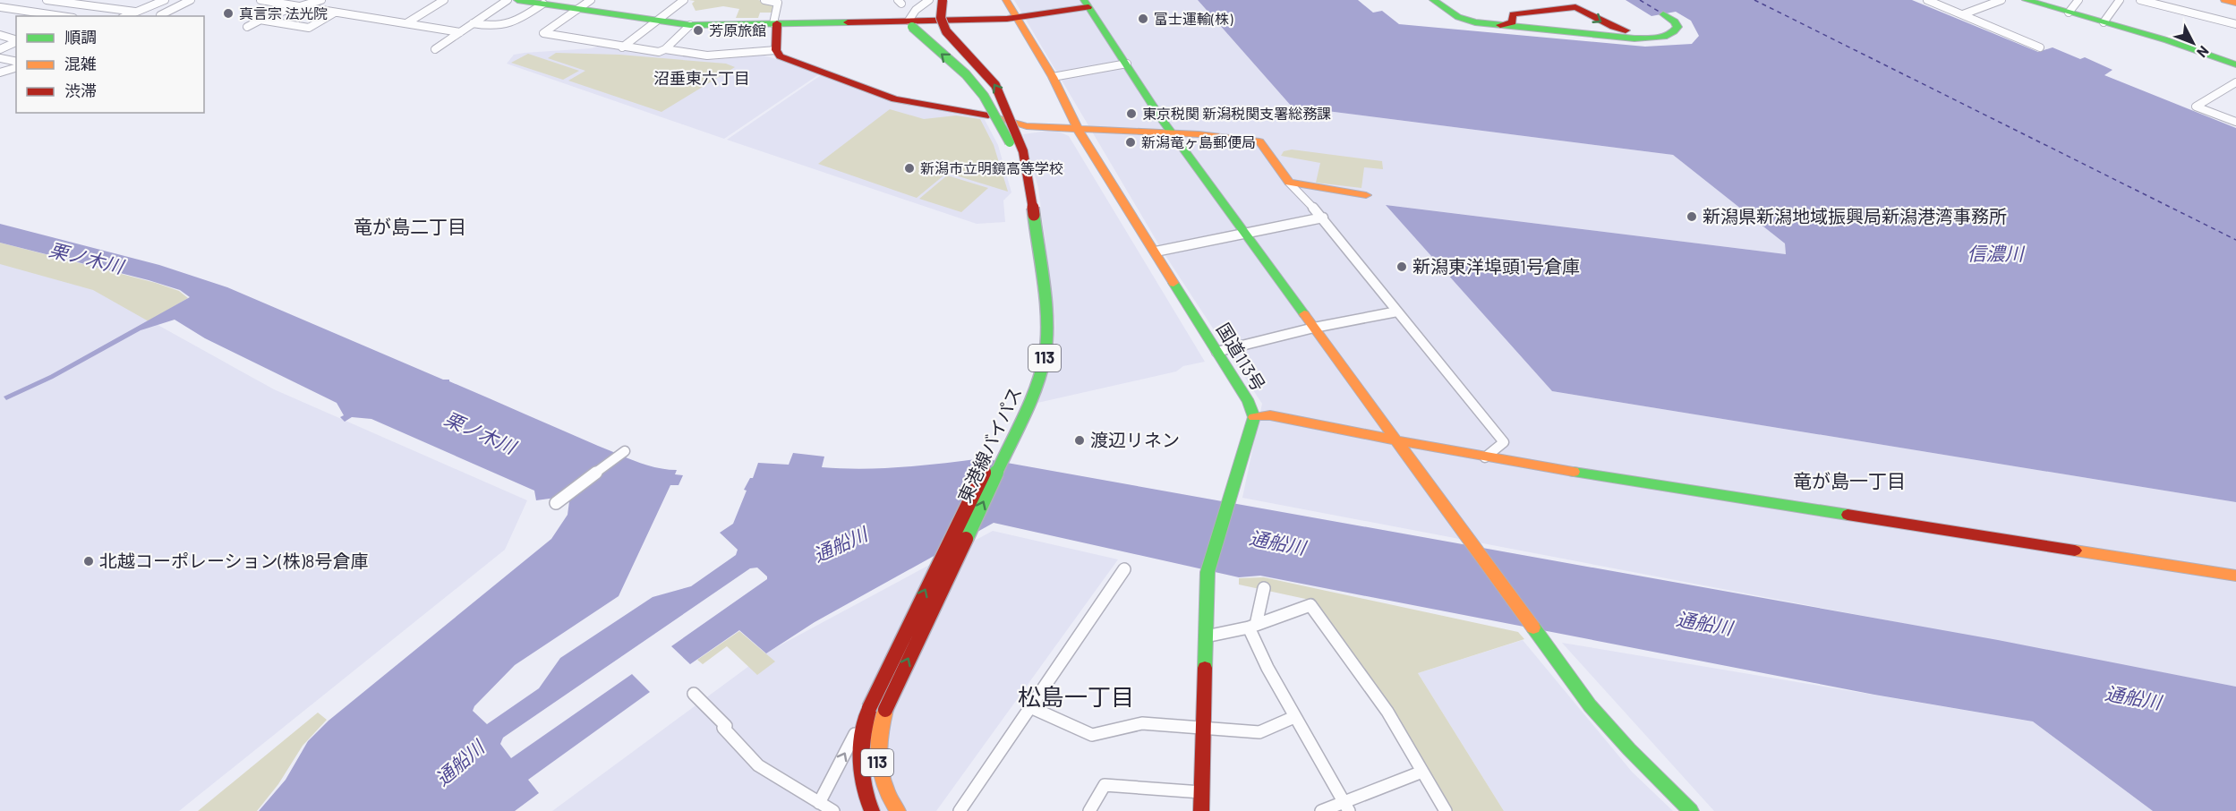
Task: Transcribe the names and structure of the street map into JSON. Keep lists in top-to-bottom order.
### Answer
{
  "streets": {
    "main road": ["国道113号", "113", "東港線バイパス"]
  },
  "one_way": ["東港線バイパス"],
  "districts": [
    "沼垂東六丁目",
    "竜が島二丁目",
    "竜が島一丁目",
    "松島一丁目"
  ],
  "water": ["信濃川", "栗ノ木川", "通船川"],
  "places": [
    "真言宗 法光院",
    "富士運輸(株)",
    "芳原旅館",
    "東京税関 新潟税関支署総務課",
    "新潟竜ヶ島郵便局",
    "新潟市立明鏡高等学校",
    "新潟県新潟地域振興局新潟港湾事務所",
    "新潟東洋埠頭1号倉庫",
    "渡辺リネン",
    "北越コーポレーション(株)8号倉庫"
  ],
  "legend": ["順調", "混雑", "渋滞"],
  "north": "bottom right"
}
